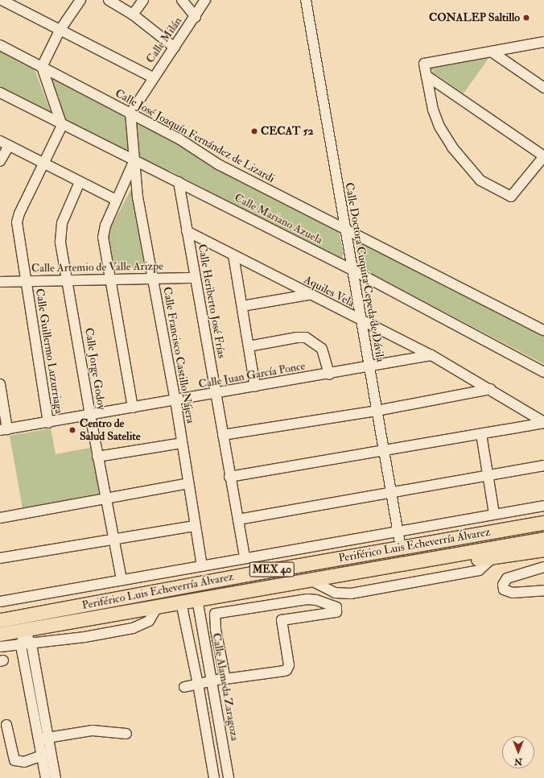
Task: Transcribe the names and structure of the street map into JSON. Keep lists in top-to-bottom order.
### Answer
{
  "streets": {
    "highway": ["Periférico Luis Echeverría Álvarez", "MEX 40"],
    "street": [
      "Calle Milán",
      "Calle José Joaquín Fernández de Lizardi",
      "Calle Mariano Azuela",
      "Calle Artemio de Valle Arizpe",
      "Calle Doctora Cuquita Cepeda de Dávila",
      "Aquiles Vela",
      "Calle Heriberto José Frías",
      "Calle Guillermo Luzurriaga",
      "Calle Francisco Castillo Nájera",
      "Calle Jorge Godoy",
      "Calle Juan García Ponce",
      "Calle Alameda Zaragoza"
    ]
  },
  "crossings": [
    ["Calle José Joaquín Fernández de Lizardi", "Calle Doctora Cuquita Cepeda de Dávila"],
    ["Calle José Joaquín Fernández de Lizardi", "Calle Francisco Castillo Nájera"],
    ["Calle Mariano Azuela", "Calle Doctora Cuquita Cepeda de Dávila"],
    ["Calle Mariano Azuela", "Calle Heriberto José Frías"],
    ["Calle Mariano Azuela", "Calle Guillermo Luzurriaga"],
    ["Calle Mariano Azuela", "Calle Francisco Castillo Nájera"],
    ["Calle Artemio de Valle Arizpe", "Calle Heriberto José Frías"],
    ["Calle Artemio de Valle Arizpe", "Calle Guillermo Luzurriaga"],
    ["Calle Artemio de Valle Arizpe", "Calle Francisco Castillo Nájera"],
    ["Calle Artemio de Valle Arizpe", "Calle Jorge Godoy"],
    ["Calle Doctora Cuquita Cepeda de Dávila", "Aquiles Vela"],
    ["Calle Doctora Cuquita Cepeda de Dávila", "Calle Juan García Ponce"],
    ["Calle Doctora Cuquita Cepeda de Dávila", "Periférico Luis Echeverría Álvarez"],
    ["Aquiles Vela", "Calle Heriberto José Frías"],
    ["Aquiles Vela", "Calle Juan García Ponce"],
    ["Calle Heriberto José Frías", "Calle Juan García Ponce"],
    ["Calle Guillermo Luzurriaga", "Calle Juan García Ponce"],
    ["Calle Francisco Castillo Nájera", "Calle Juan García Ponce"],
    ["Calle Jorge Godoy", "Calle Juan García Ponce"],
    ["Periférico Luis Echeverría Álvarez", "Calle Alameda Zaragoza"]
  ],
  "places": ["CONALEP Saltillo", "CECAT 52", "Centro de Salud Satelite"],
  "north": "bottom"
}
